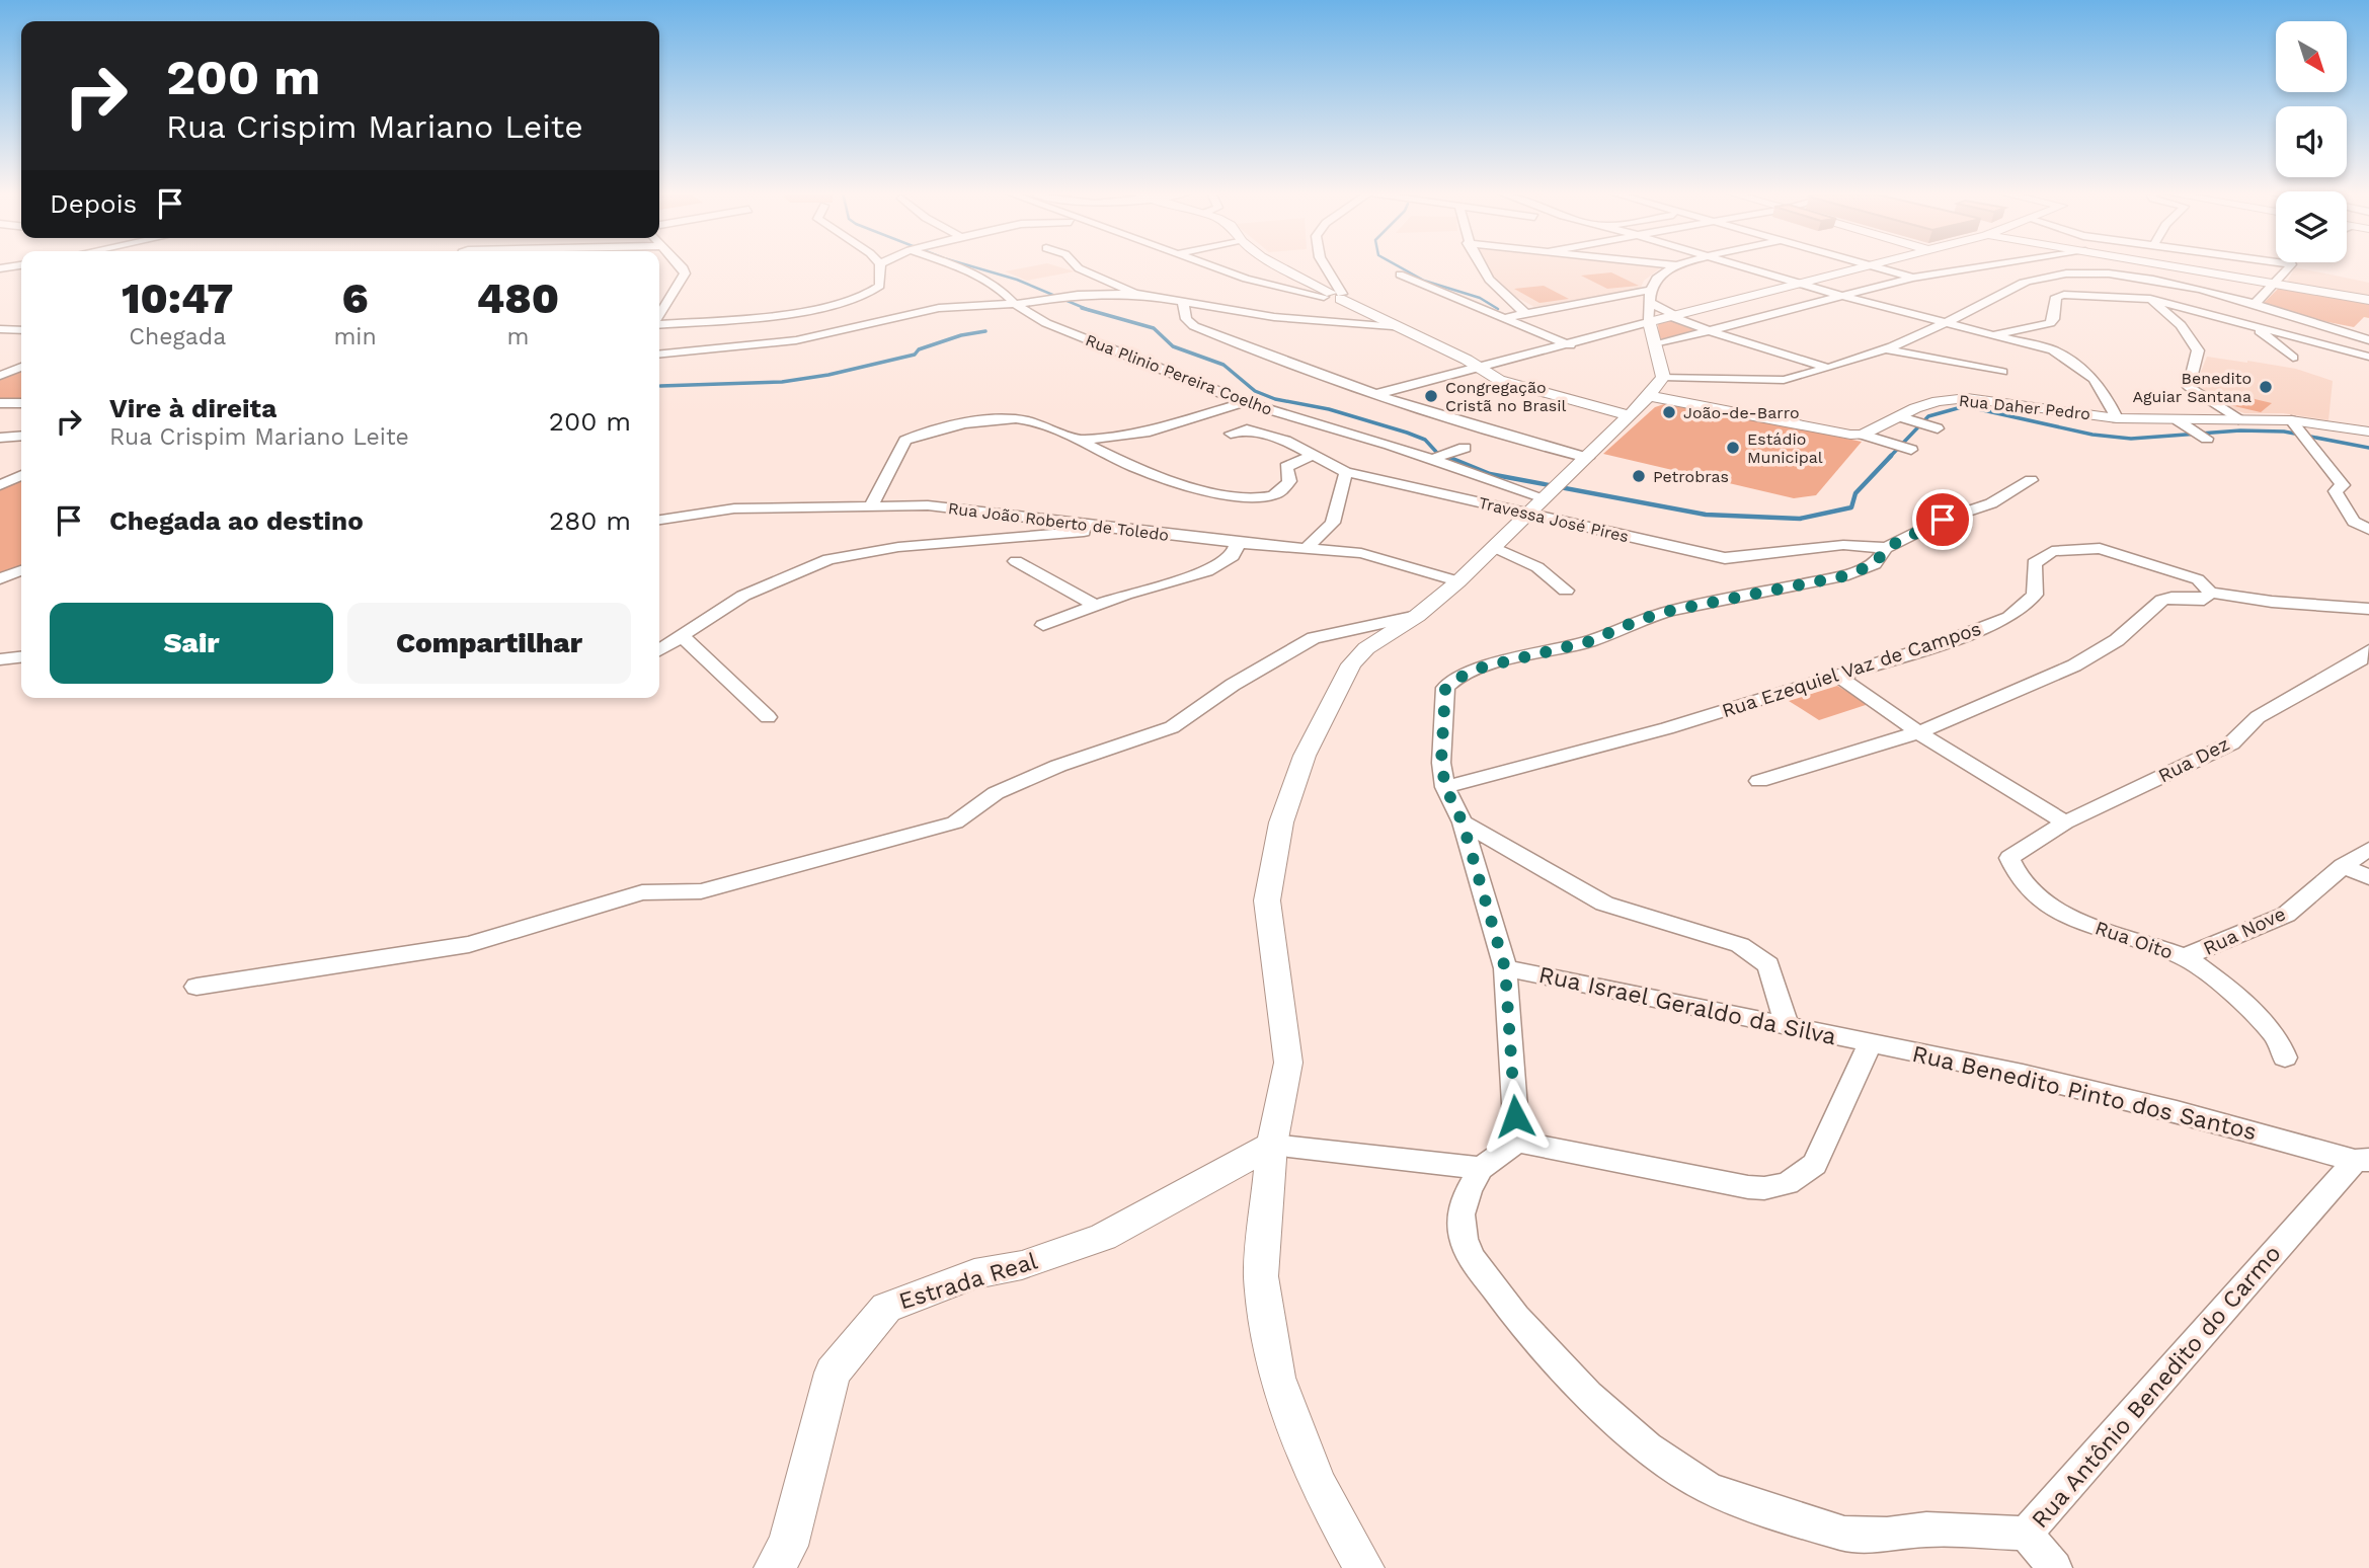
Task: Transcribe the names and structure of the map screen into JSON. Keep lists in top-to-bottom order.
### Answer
{
  "streets": {
    "street": [
      "Rua Plinio Pereira Coelho",
      "Rua Daher Pedro",
      "Travessa José Pires",
      "Rua João Roberto de Toledo",
      "Rua Ezequiel Vaz de Campos",
      "Rua Dez",
      "Rua Nove",
      "Rua Oito",
      "Rua Israel Geraldo da Silva",
      "Rua Benedito Pinto dos Santos",
      "Estrada Real",
      "Rua Antônio Benedito do Carmo"
    ]
  },
  "crossings": [
    ["Rua Plinio Pereira Coelho", "Travessa José Pires"],
    ["Rua Dez", "Rua Oito"],
    ["Rua Nove", "Rua Oito"],
    ["Rua Israel Geraldo da Silva", "Rua Benedito Pinto dos Santos"],
    ["Rua Benedito Pinto dos Santos", "Rua Antônio Benedito do Carmo"]
  ],
  "places": [
    "Benedito Aguiar Santana",
    "Congregação Cristã no Brasil",
    "João-de-Barro",
    "Estádio Municipal",
    "Petrobras"
  ],
  "north": "bottom right",
  "page": {
    "turn": ["200 m", "Rua Crispim Mariano Leite"],
    "then": "Depois",
    "eta": [
      "10:47",
      "Chegada",
      "6",
      "min",
      "480",
      "m"
    ],
    "list": [
      {
        "name": "Vire à direita",
        "note": "Rua Crispim Mariano Leite",
        "value": "200 m"
      },
      {
        "name": "Chegada ao destino",
        "value": "280 m"
      }
    ],
    "buttons": ["Sair", "Compartilhar"]
  }
}
